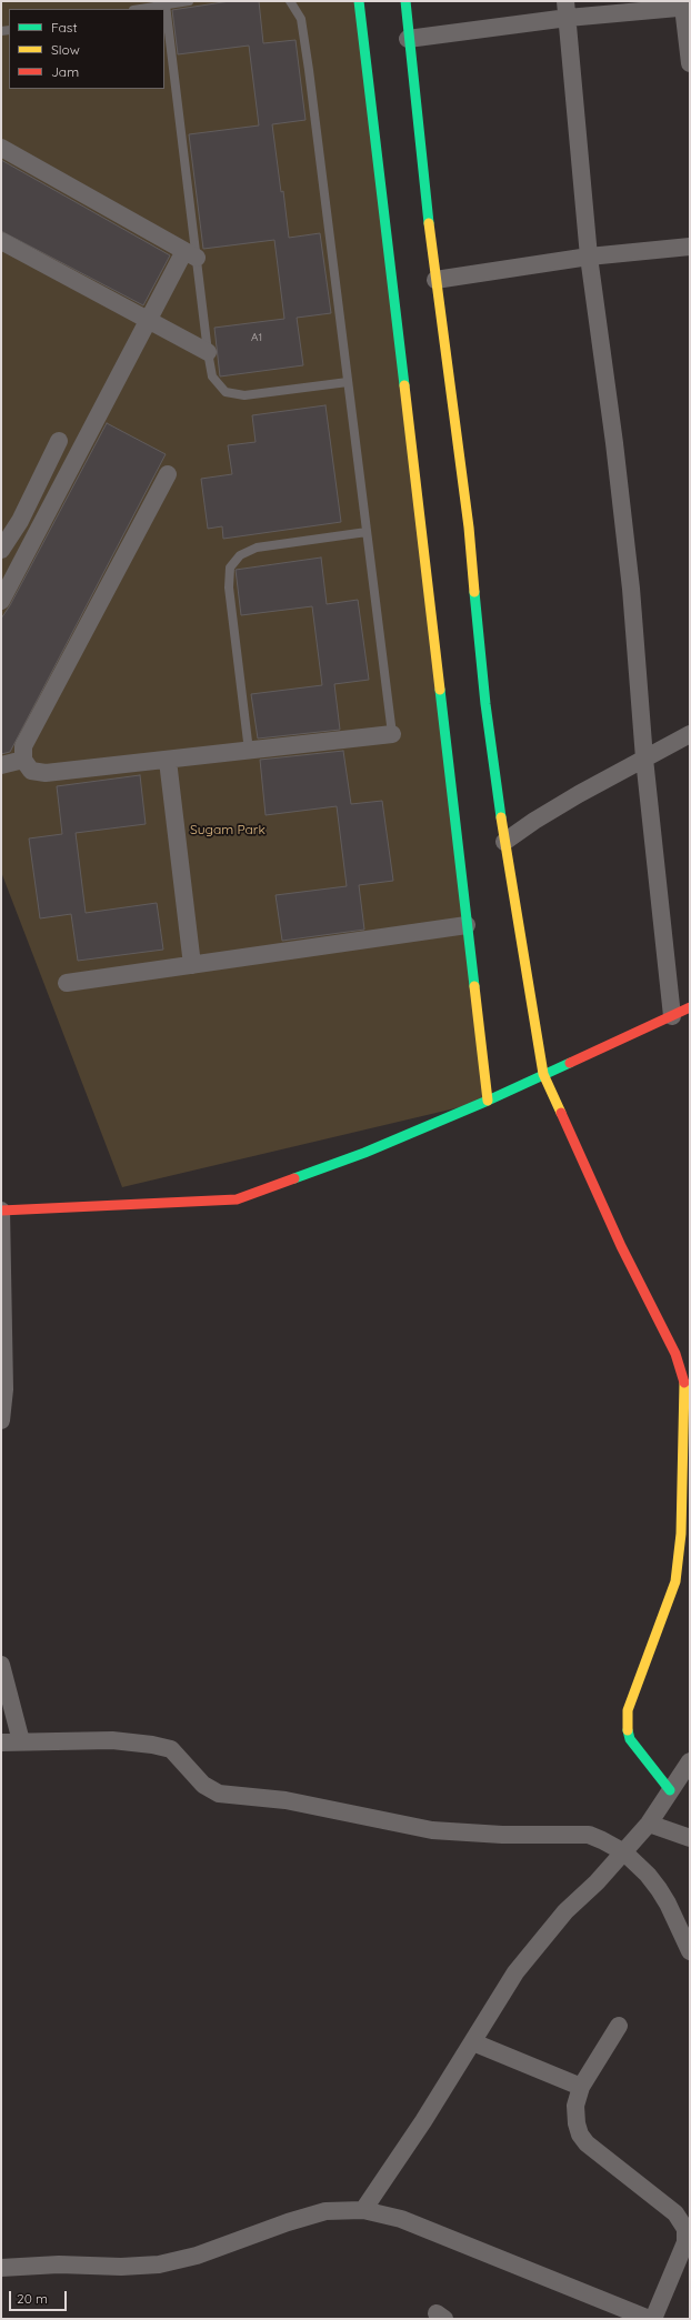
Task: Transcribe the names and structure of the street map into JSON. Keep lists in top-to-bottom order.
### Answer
{
  "parks": ["Sugam Park"],
  "house_numbers": ["A1"],
  "legend": ["Fast", "Slow", "Jam"],
  "scale_bar": "20 m"
}
